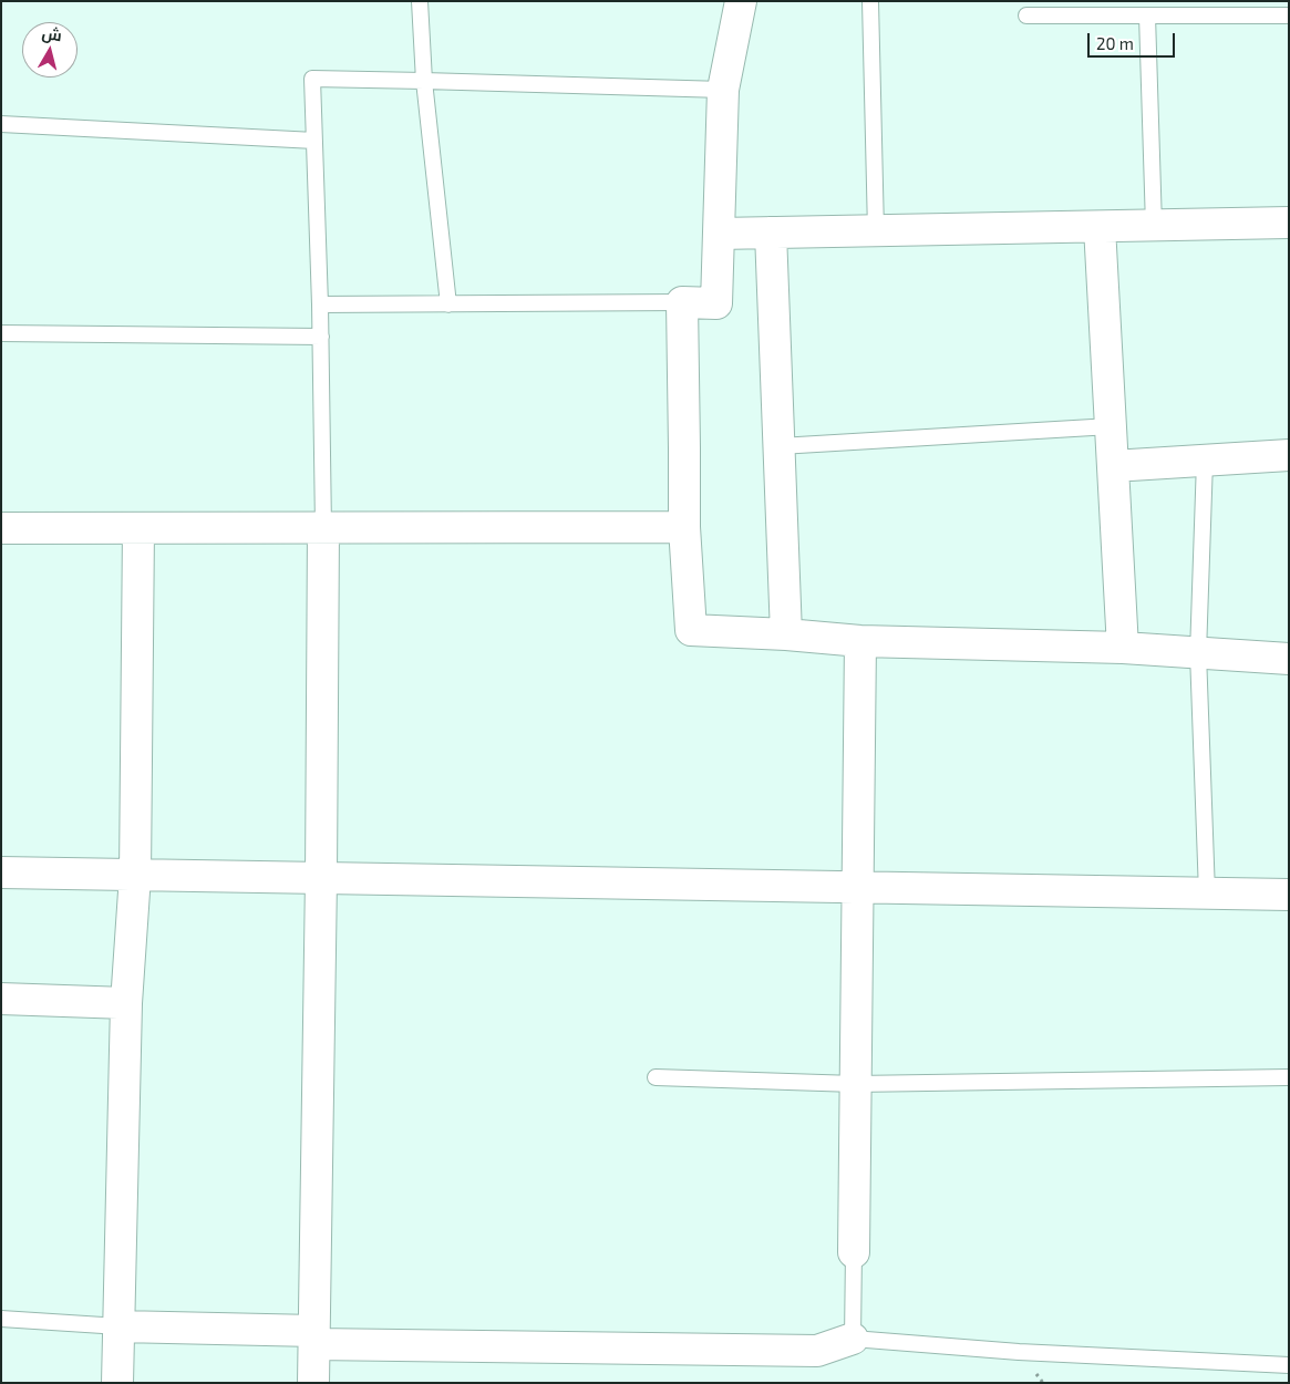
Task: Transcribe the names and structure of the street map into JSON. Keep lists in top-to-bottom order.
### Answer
{
  "scale_bar": "20 m",
  "north": "top"
}
